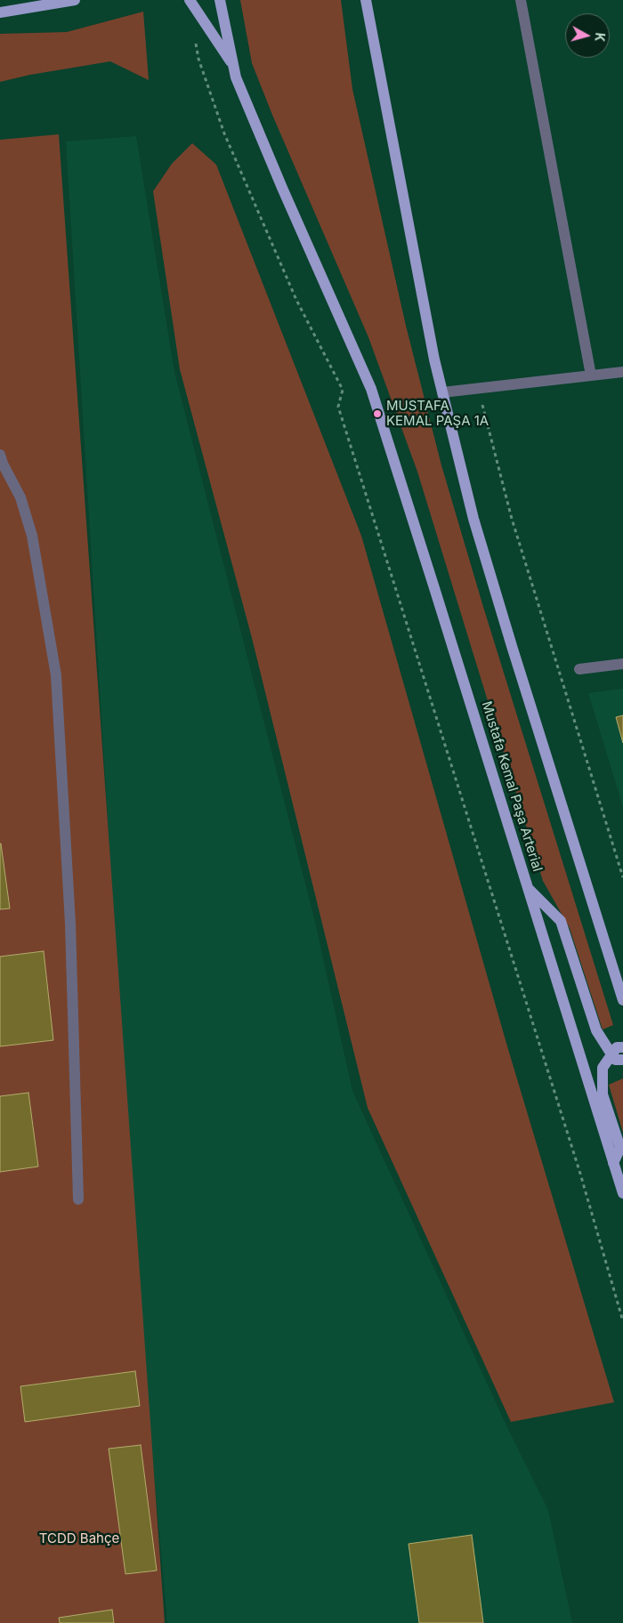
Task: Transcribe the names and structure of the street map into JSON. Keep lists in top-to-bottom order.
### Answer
{
  "streets": {
    "main road": ["Mustafa Kemal Paşa Arterial"]
  },
  "parks": ["TCDD Bahçe"],
  "places": ["MUSTAFA KEMAL PAŞA 1A"],
  "north": "right"
}
